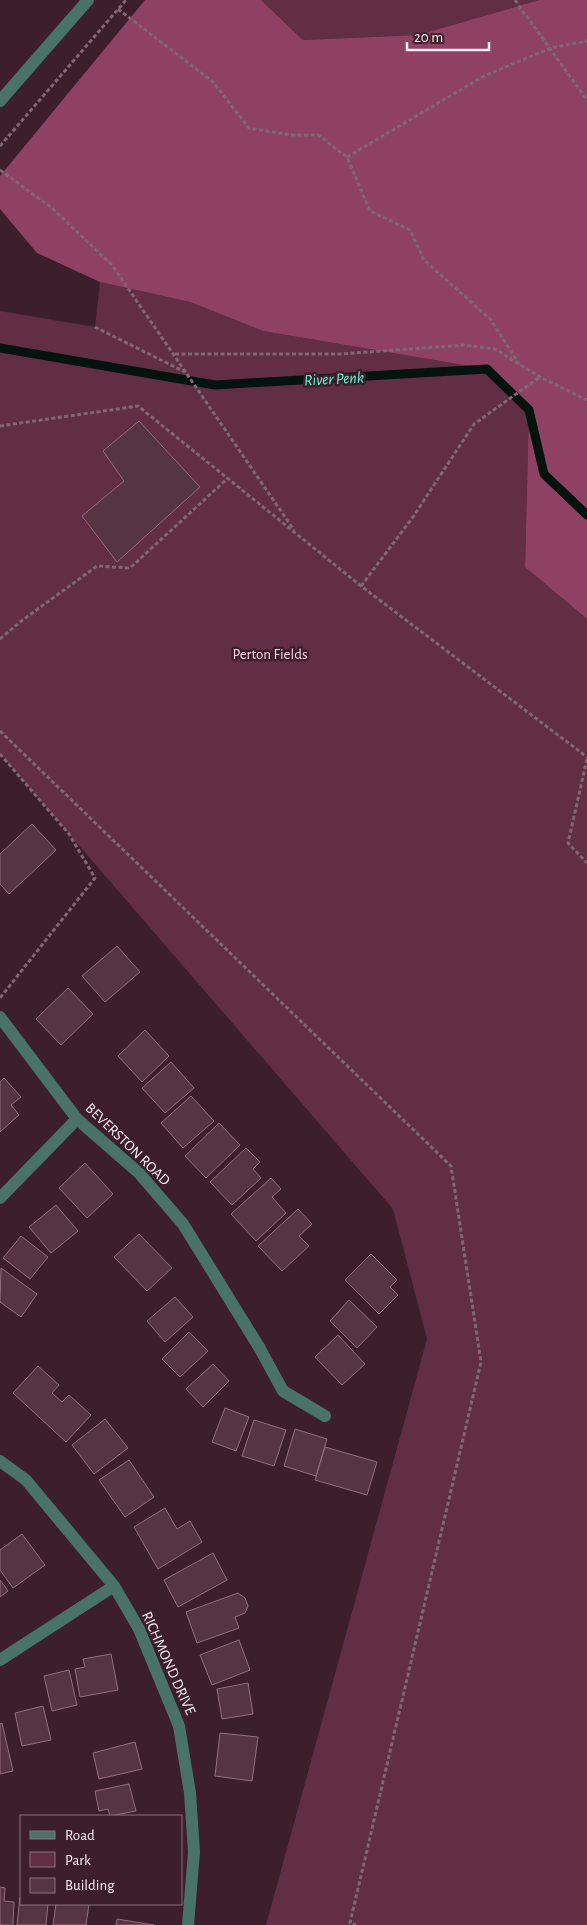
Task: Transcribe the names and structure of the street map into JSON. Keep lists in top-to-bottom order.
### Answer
{
  "streets": {
    "street": ["BEVERSTON ROAD", "RICHMOND DRIVE"]
  },
  "water": ["River Penk"],
  "parks": ["Perton Fields"],
  "legend": ["Road", "Park", "Building"],
  "scale_bar": "20 m"
}
